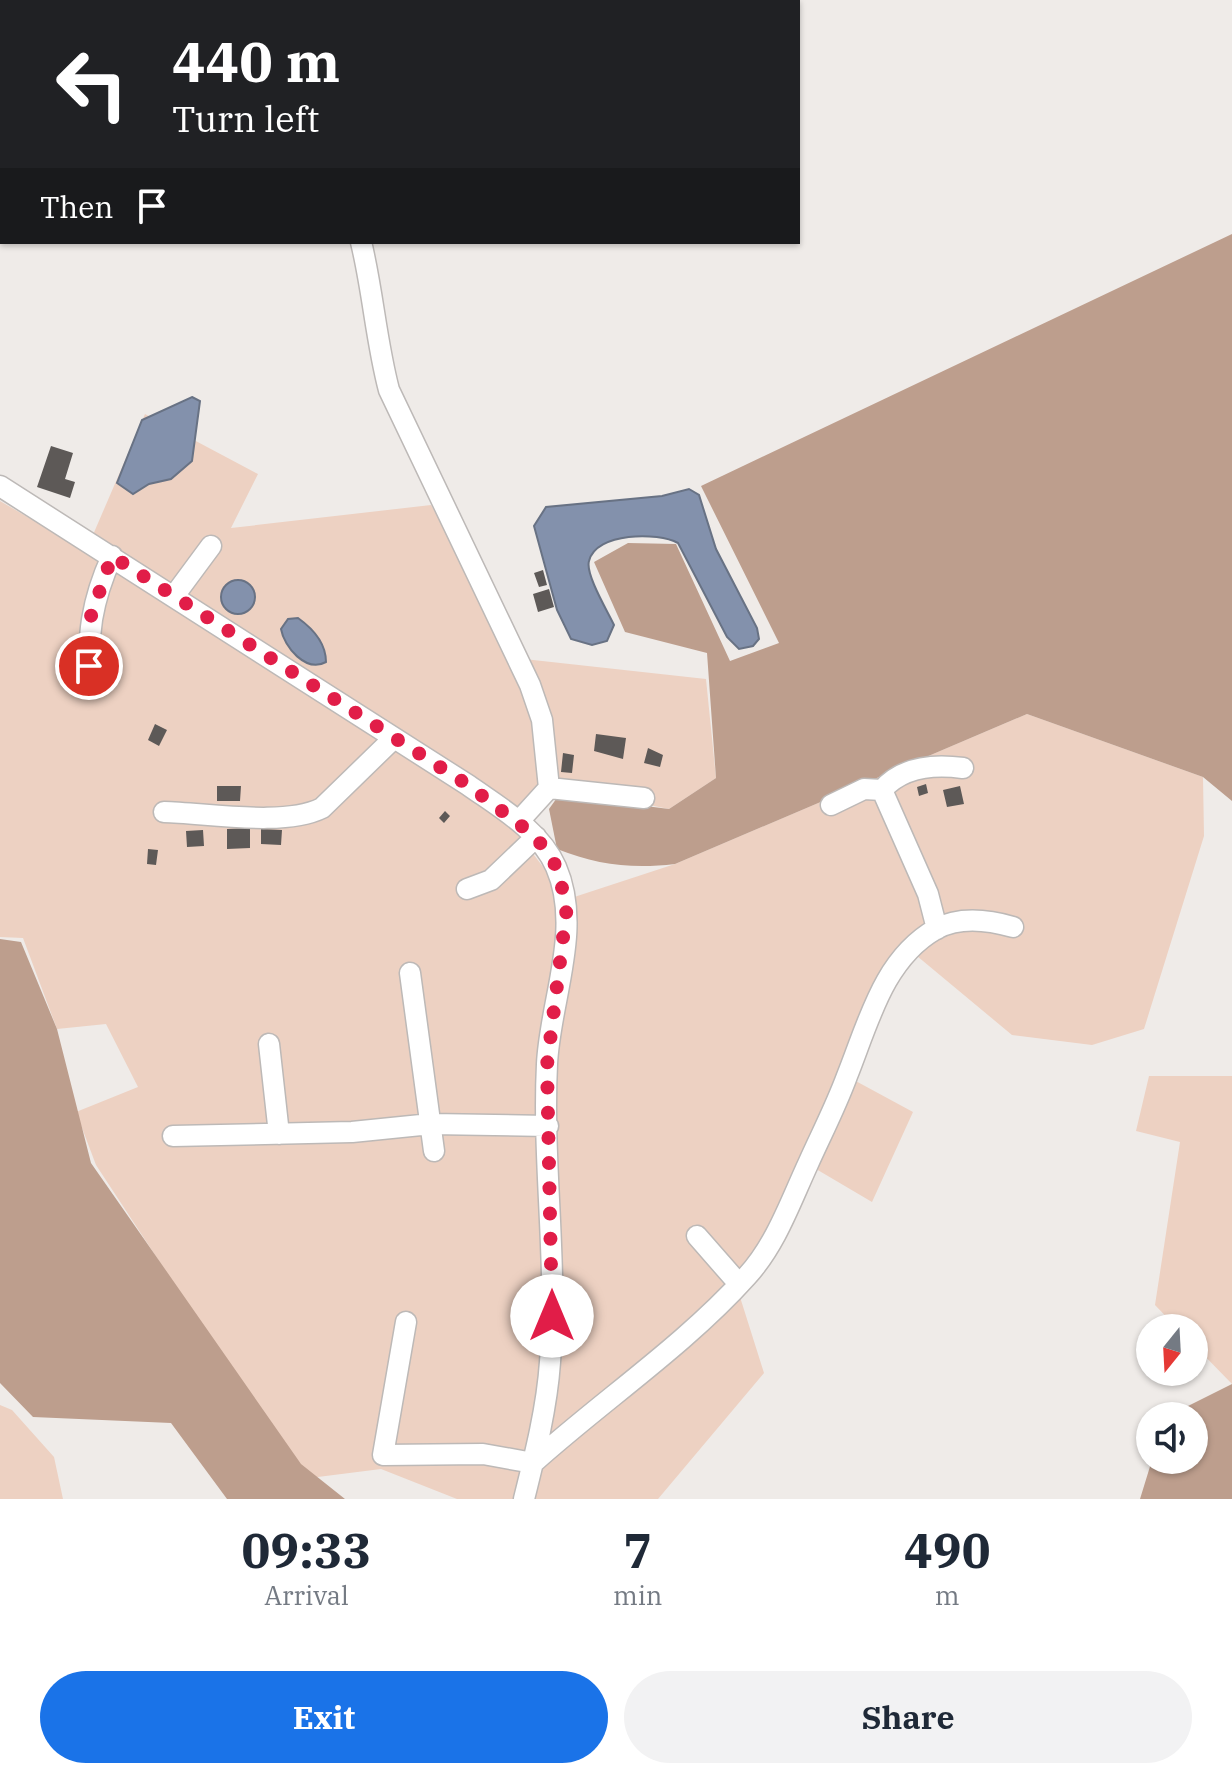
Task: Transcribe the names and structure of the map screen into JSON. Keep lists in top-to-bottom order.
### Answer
{
  "north": "bottom",
  "page": {
    "turn": ["440 m", "Turn left"],
    "then": "Then",
    "eta": [
      "09:33",
      "Arrival",
      "7",
      "min",
      "490",
      "m"
    ],
    "buttons": ["Exit", "Share"]
  }
}
